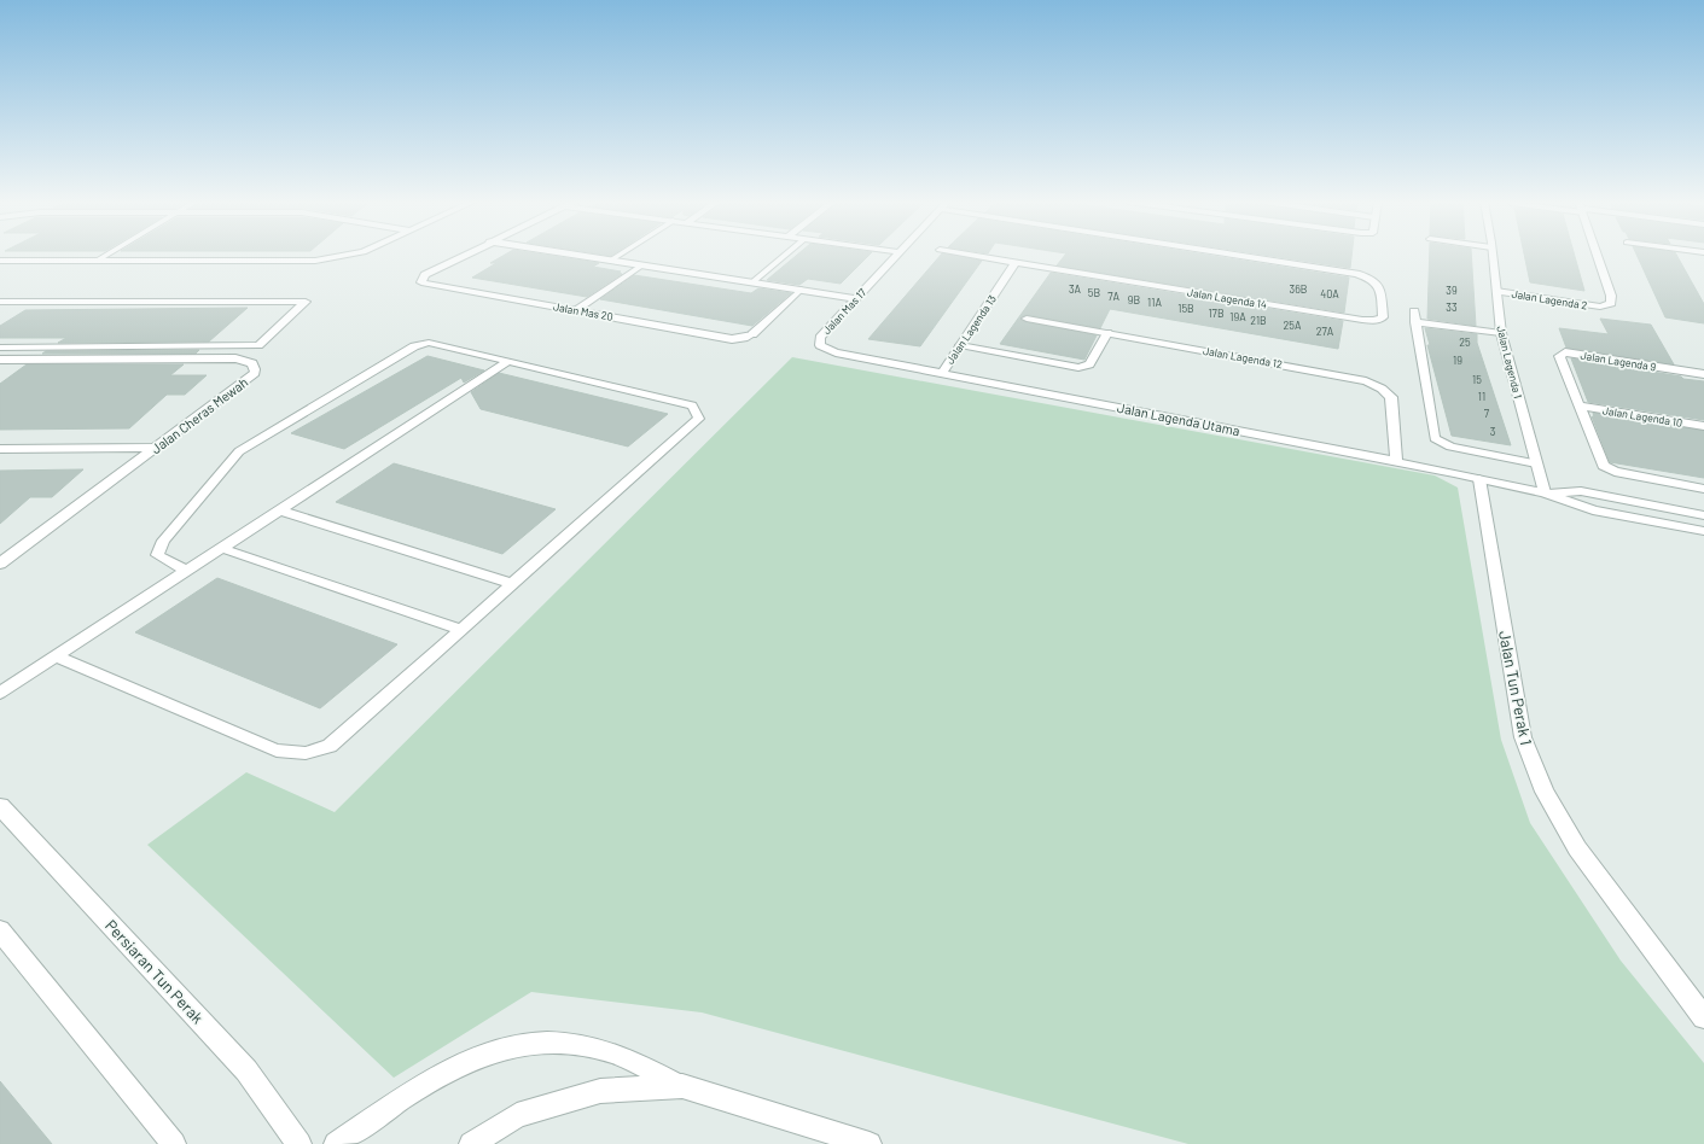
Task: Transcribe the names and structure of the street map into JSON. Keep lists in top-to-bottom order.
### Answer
{
  "streets": {
    "street": [
      "Jalan Lagenda 14",
      "Jalan Lagenda 2",
      "Jalan Mas 20",
      "Jalan Mas 17",
      "Jalan Lagenda 13",
      "Jalan Lagenda 12",
      "Jalan Lagenda 9",
      "Jalan Lagenda 1",
      "Jalan Cheras Mewah",
      "Jalan Lagenda 10",
      "Jalan Lagenda Utama",
      "Jalan Tun Perak 1",
      "Persiaran Tun Perak"
    ]
  },
  "crossings": [
    ["Jalan Lagenda 14", "Jalan Lagenda 13"],
    ["Jalan Lagenda 2", "Jalan Lagenda 1"],
    ["Jalan Mas 17", "Jalan Lagenda Utama"],
    ["Jalan Lagenda 13", "Jalan Lagenda Utama"],
    ["Jalan Lagenda 12", "Jalan Lagenda Utama"],
    ["Jalan Lagenda 9", "Jalan Lagenda 10"],
    ["Jalan Lagenda 1", "Jalan Lagenda Utama"],
    ["Jalan Lagenda Utama", "Jalan Tun Perak 1"]
  ],
  "house_numbers": [
    "3A",
    "36B",
    "39",
    "5B",
    "40A",
    "7A",
    "9B",
    "11A",
    "33",
    "15B",
    "17B",
    "19A",
    "21B",
    "25A",
    "27A",
    "25",
    "19",
    "15",
    "11",
    "7",
    "3"
  ]
}
